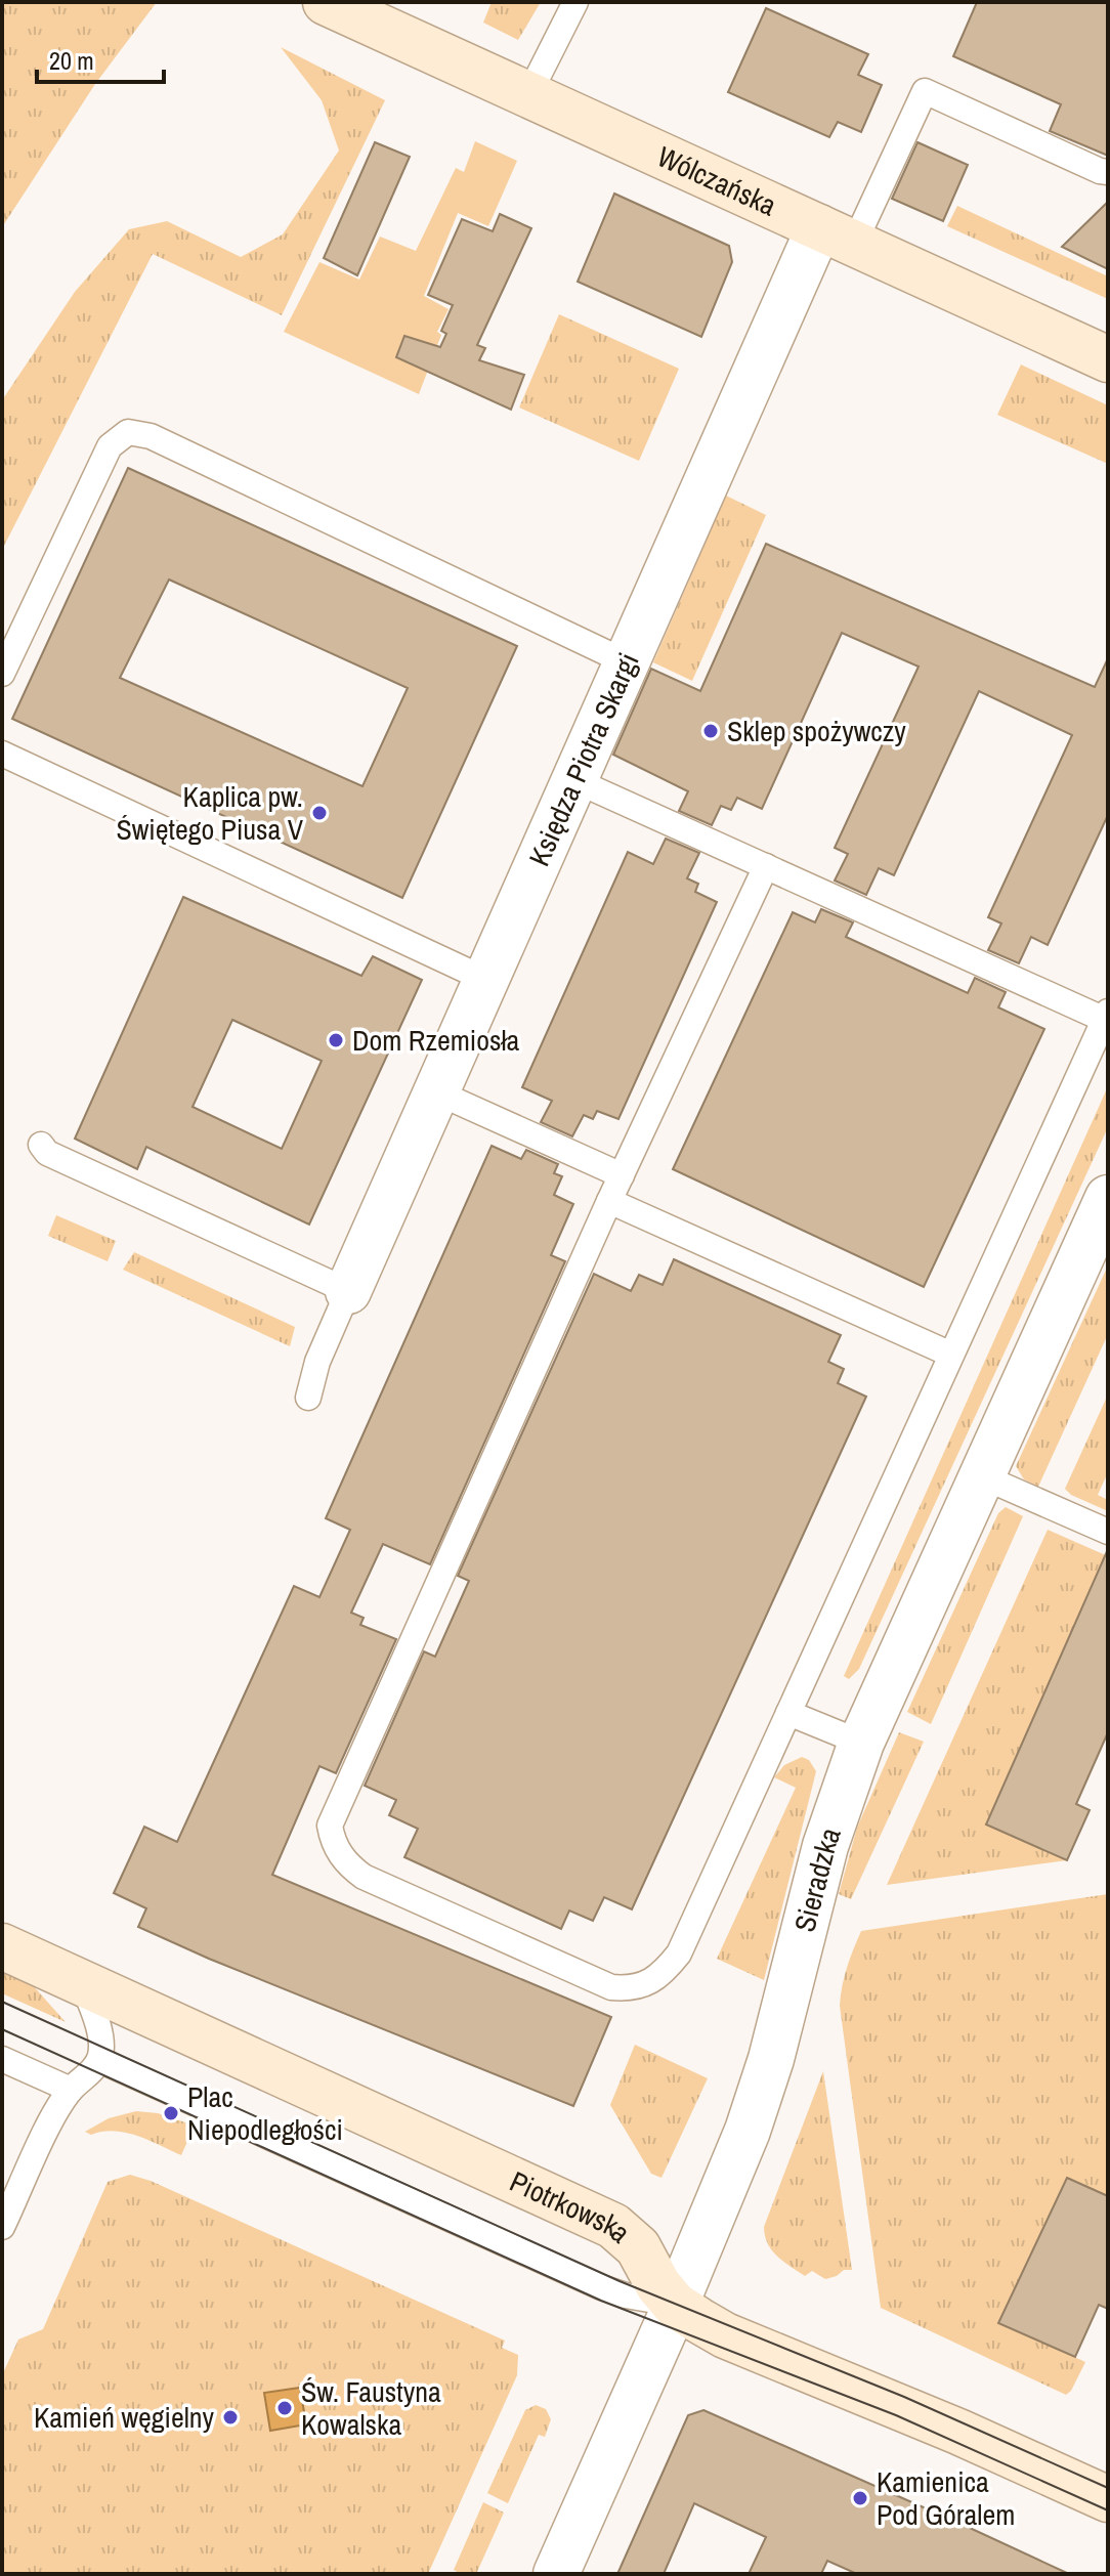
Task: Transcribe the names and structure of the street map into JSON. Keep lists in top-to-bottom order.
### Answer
{
  "streets": {
    "street": [
      "Wólczańska",
      "Księdza Piotra Skargi",
      "Sieradzka",
      "Piotrkowska"
    ]
  },
  "crossings": [
    ["Wólczańska", "Księdza Piotra Skargi"],
    ["Sieradzka", "Piotrkowska"]
  ],
  "places": [
    "Sklep spożywczy",
    "Kaplica pw. Świętego Piusa V",
    "Dom Rzemiosła",
    "Plac Niepodległości",
    "Św. Faustyna Kowalska",
    "Kamień węgielny",
    "Kamienica Pod Góralem"
  ],
  "scale_bar": "20 m"
}
